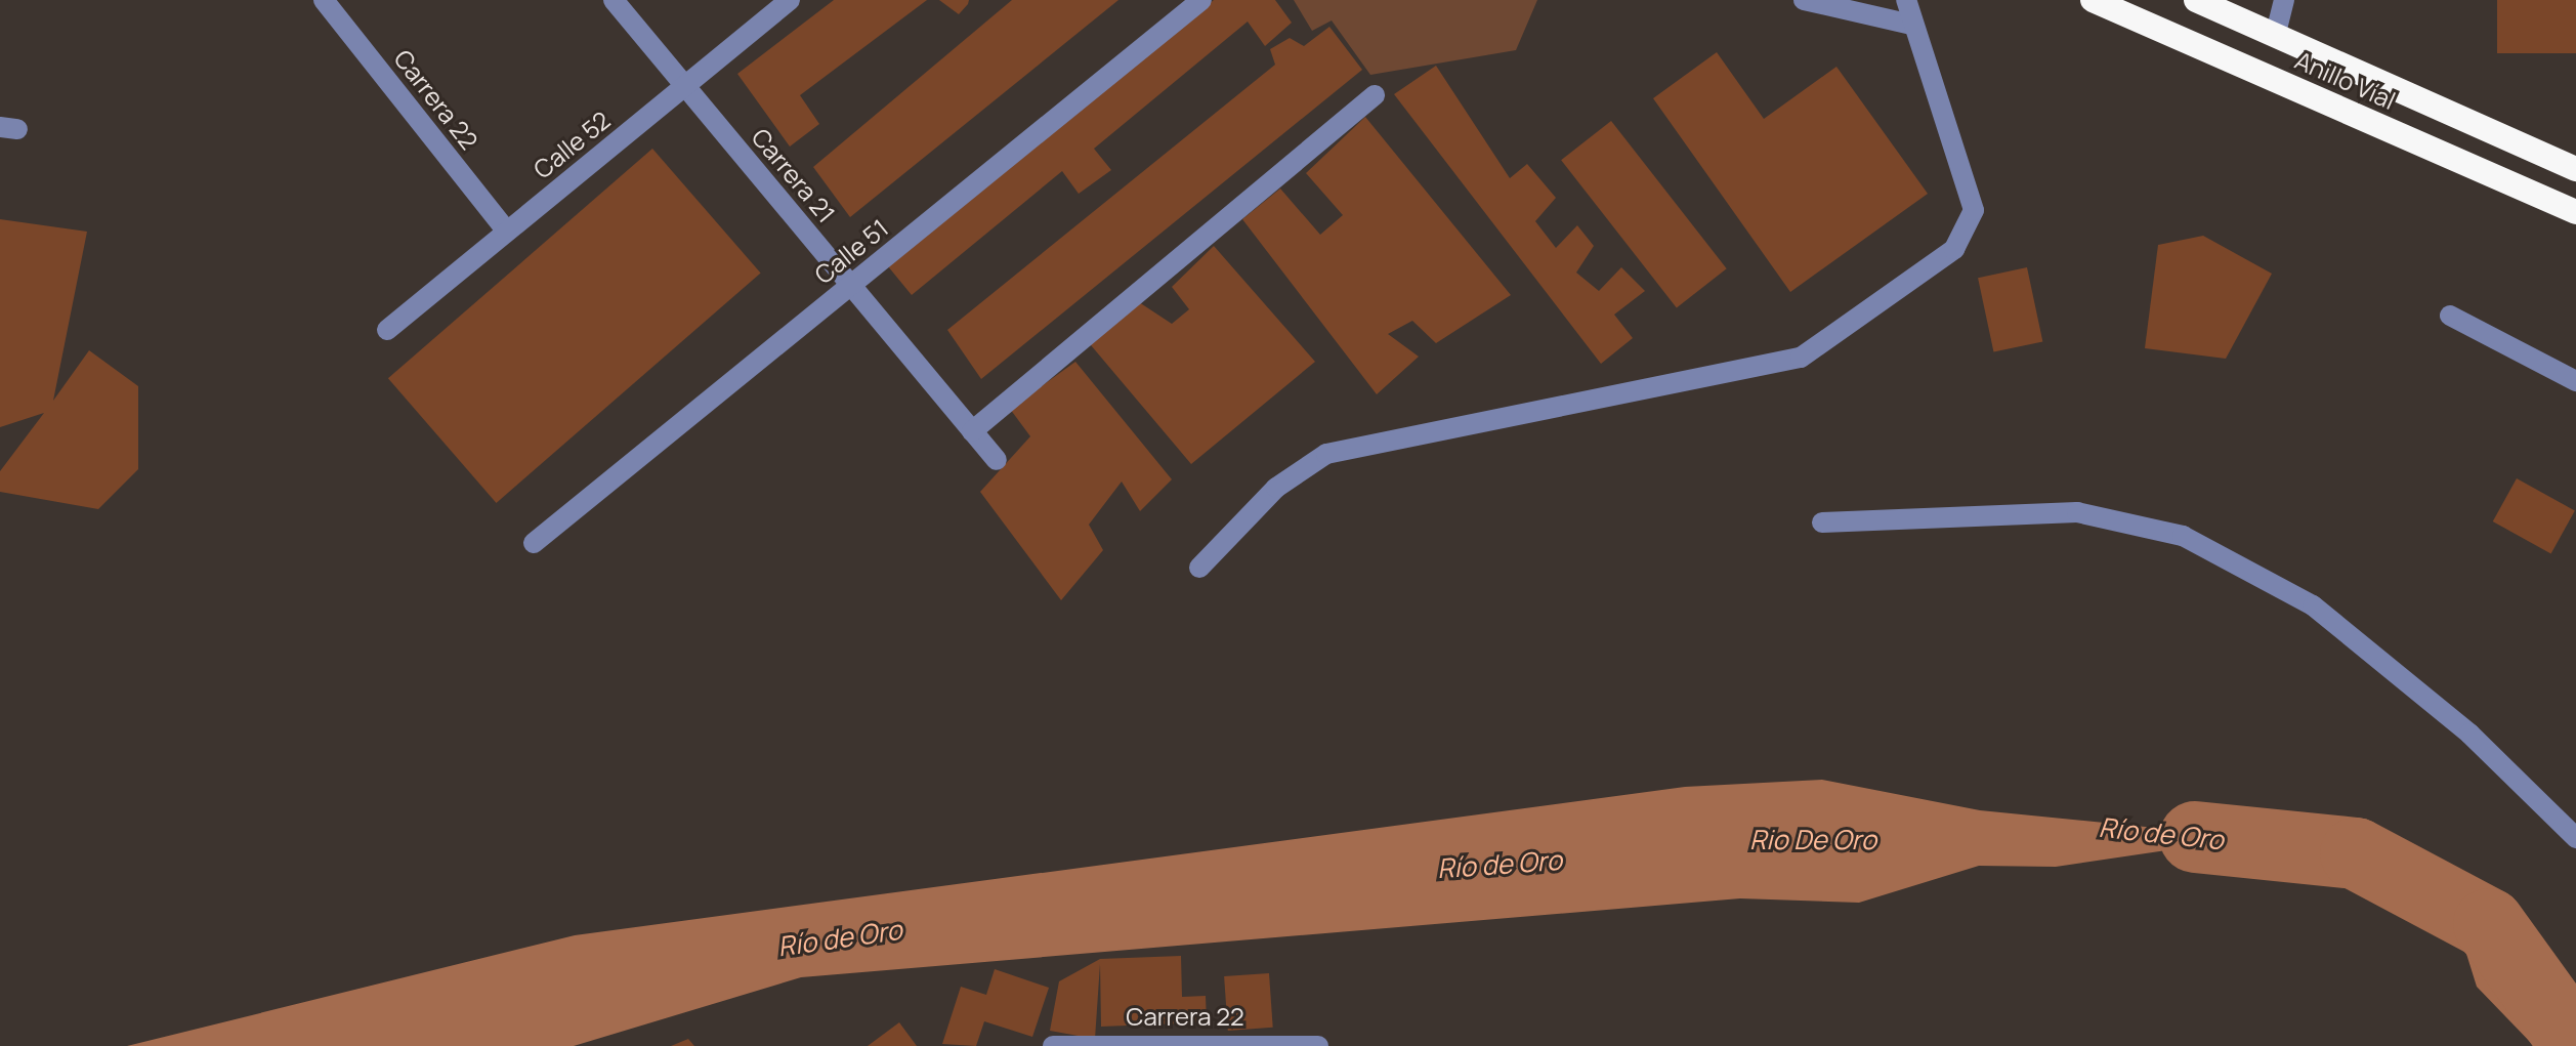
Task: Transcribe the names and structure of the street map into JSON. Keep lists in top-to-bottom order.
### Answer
{
  "streets": {
    "highway": ["Anillo Víal"],
    "street": [
      "Carrera 22",
      "Calle 52",
      "Carrera 21",
      "Calle 51"
    ]
  },
  "crossings": [
    ["Carrera 22", "Calle 52"],
    ["Calle 52", "Carrera 21"],
    ["Carrera 21", "Calle 51"]
  ],
  "water": ["Río de Oro", "Rio De Oro"]
}
